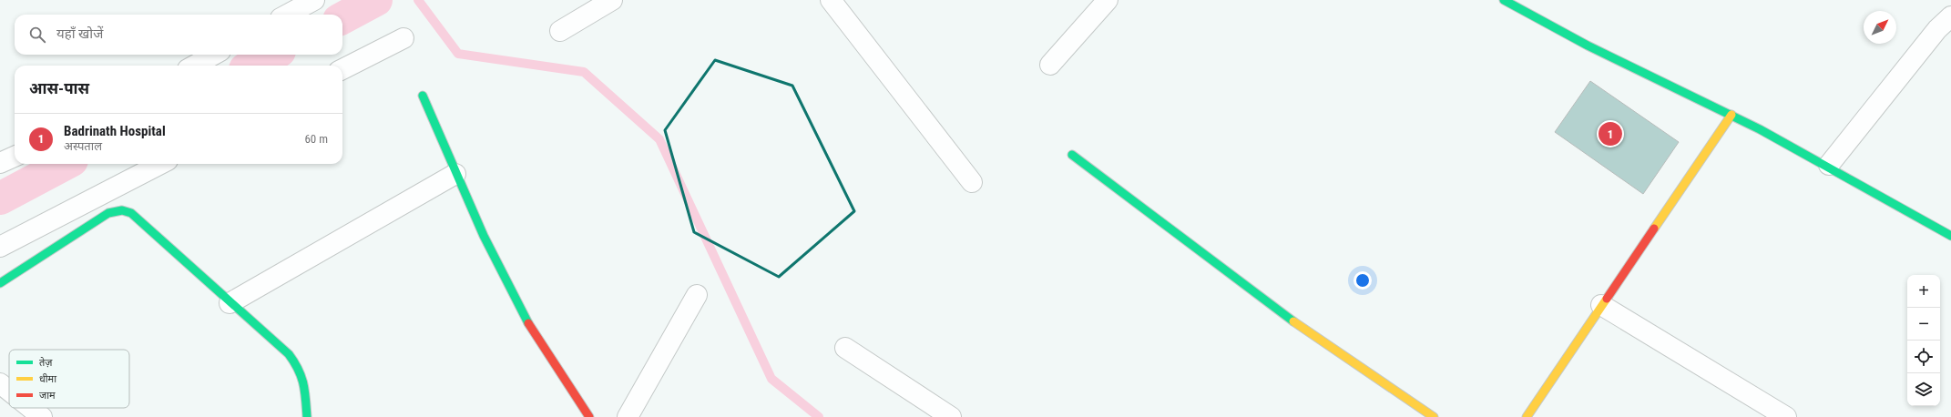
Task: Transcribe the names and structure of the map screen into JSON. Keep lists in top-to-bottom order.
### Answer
{
  "legend": ["तेज़", "धीमा", "जाम"],
  "north": "top right",
  "page": {
    "search": "यहाँ खोजें",
    "heading": "आस-पास",
    "list": [
      {
        "mark": "1",
        "name": "Badrinath Hospital",
        "note": "अस्पताल",
        "value": "60 m"
      }
    ],
    "pins": "1",
    "map_buttons": ["+", "−"]
  }
}
